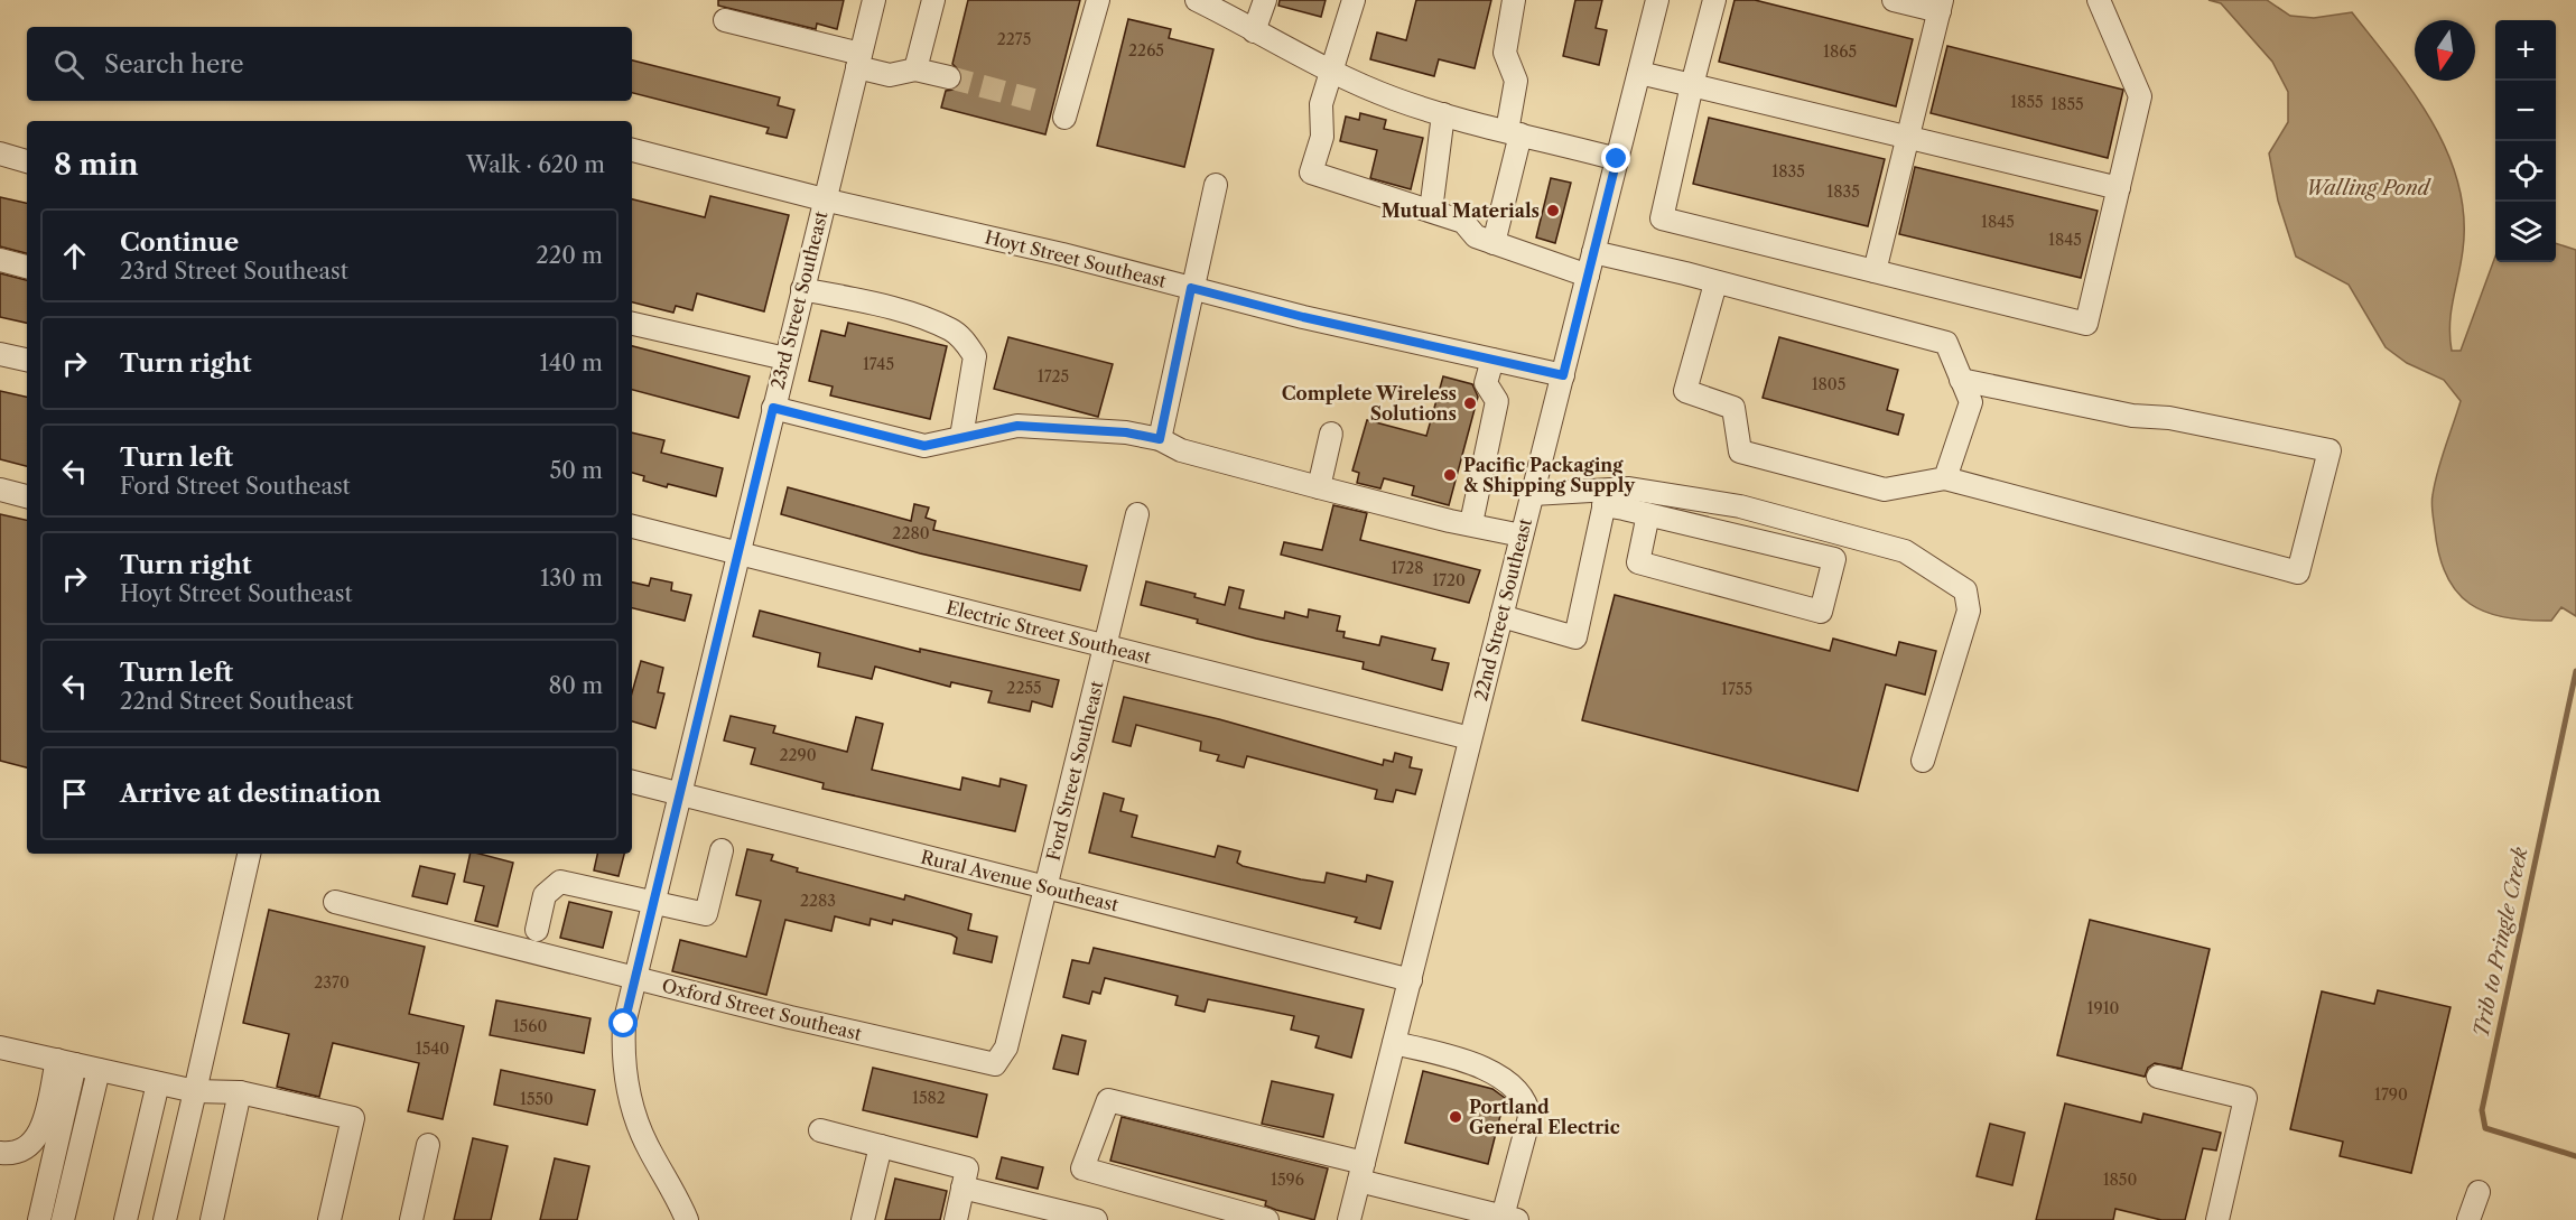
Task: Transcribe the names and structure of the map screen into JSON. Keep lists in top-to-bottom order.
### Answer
{
  "streets": {
    "street": [
      "Hoyt Street Southeast",
      "23rd Street Southeast",
      "22nd Street Southeast",
      "Electric Street Southeast",
      "Ford Street Southeast",
      "Rural Avenue Southeast",
      "Oxford Street Southeast"
    ]
  },
  "crossings": [
    ["Hoyt Street Southeast", "23rd Street Southeast"],
    ["Hoyt Street Southeast", "22nd Street Southeast"],
    ["23rd Street Southeast", "Electric Street Southeast"],
    ["23rd Street Southeast", "Rural Avenue Southeast"],
    ["23rd Street Southeast", "Oxford Street Southeast"],
    ["22nd Street Southeast", "Electric Street Southeast"],
    ["22nd Street Southeast", "Rural Avenue Southeast"],
    ["Electric Street Southeast", "Ford Street Southeast"],
    ["Ford Street Southeast", "Rural Avenue Southeast"],
    ["Ford Street Southeast", "Oxford Street Southeast"]
  ],
  "water": ["Walling Pond", "Trib to Pringle Creek"],
  "places": [
    "Mutual Materials",
    "Complete Wireless Solutions",
    "Pacific Packaging & Shipping Supply",
    "Portland General Electric"
  ],
  "house_numbers": [
    "2275",
    "2265",
    "1865",
    "1855",
    "1855",
    "1835",
    "1835",
    "1845",
    "1845",
    "1745",
    "1725",
    "1805",
    "2280",
    "1728",
    "1720",
    "2255",
    "1755",
    "2290",
    "2283",
    "2370",
    "1910",
    "1560",
    "1540",
    "1790",
    "1582",
    "1550",
    "1596",
    "1850"
  ],
  "north": "bottom",
  "page": {
    "map_buttons": ["+", "−"],
    "search": "Search here",
    "heading": ["8 min", "Walk · 620 m"],
    "list": [
      ["Continue", "23rd Street Southeast", "220 m"],
      ["Turn right", "140 m"],
      ["Turn left", "Ford Street Southeast", "50 m"],
      ["Turn right", "Hoyt Street Southeast", "130 m"],
      ["Turn left", "22nd Street Southeast", "80 m"],
      "Arrive at destination"
    ]
  }
}
